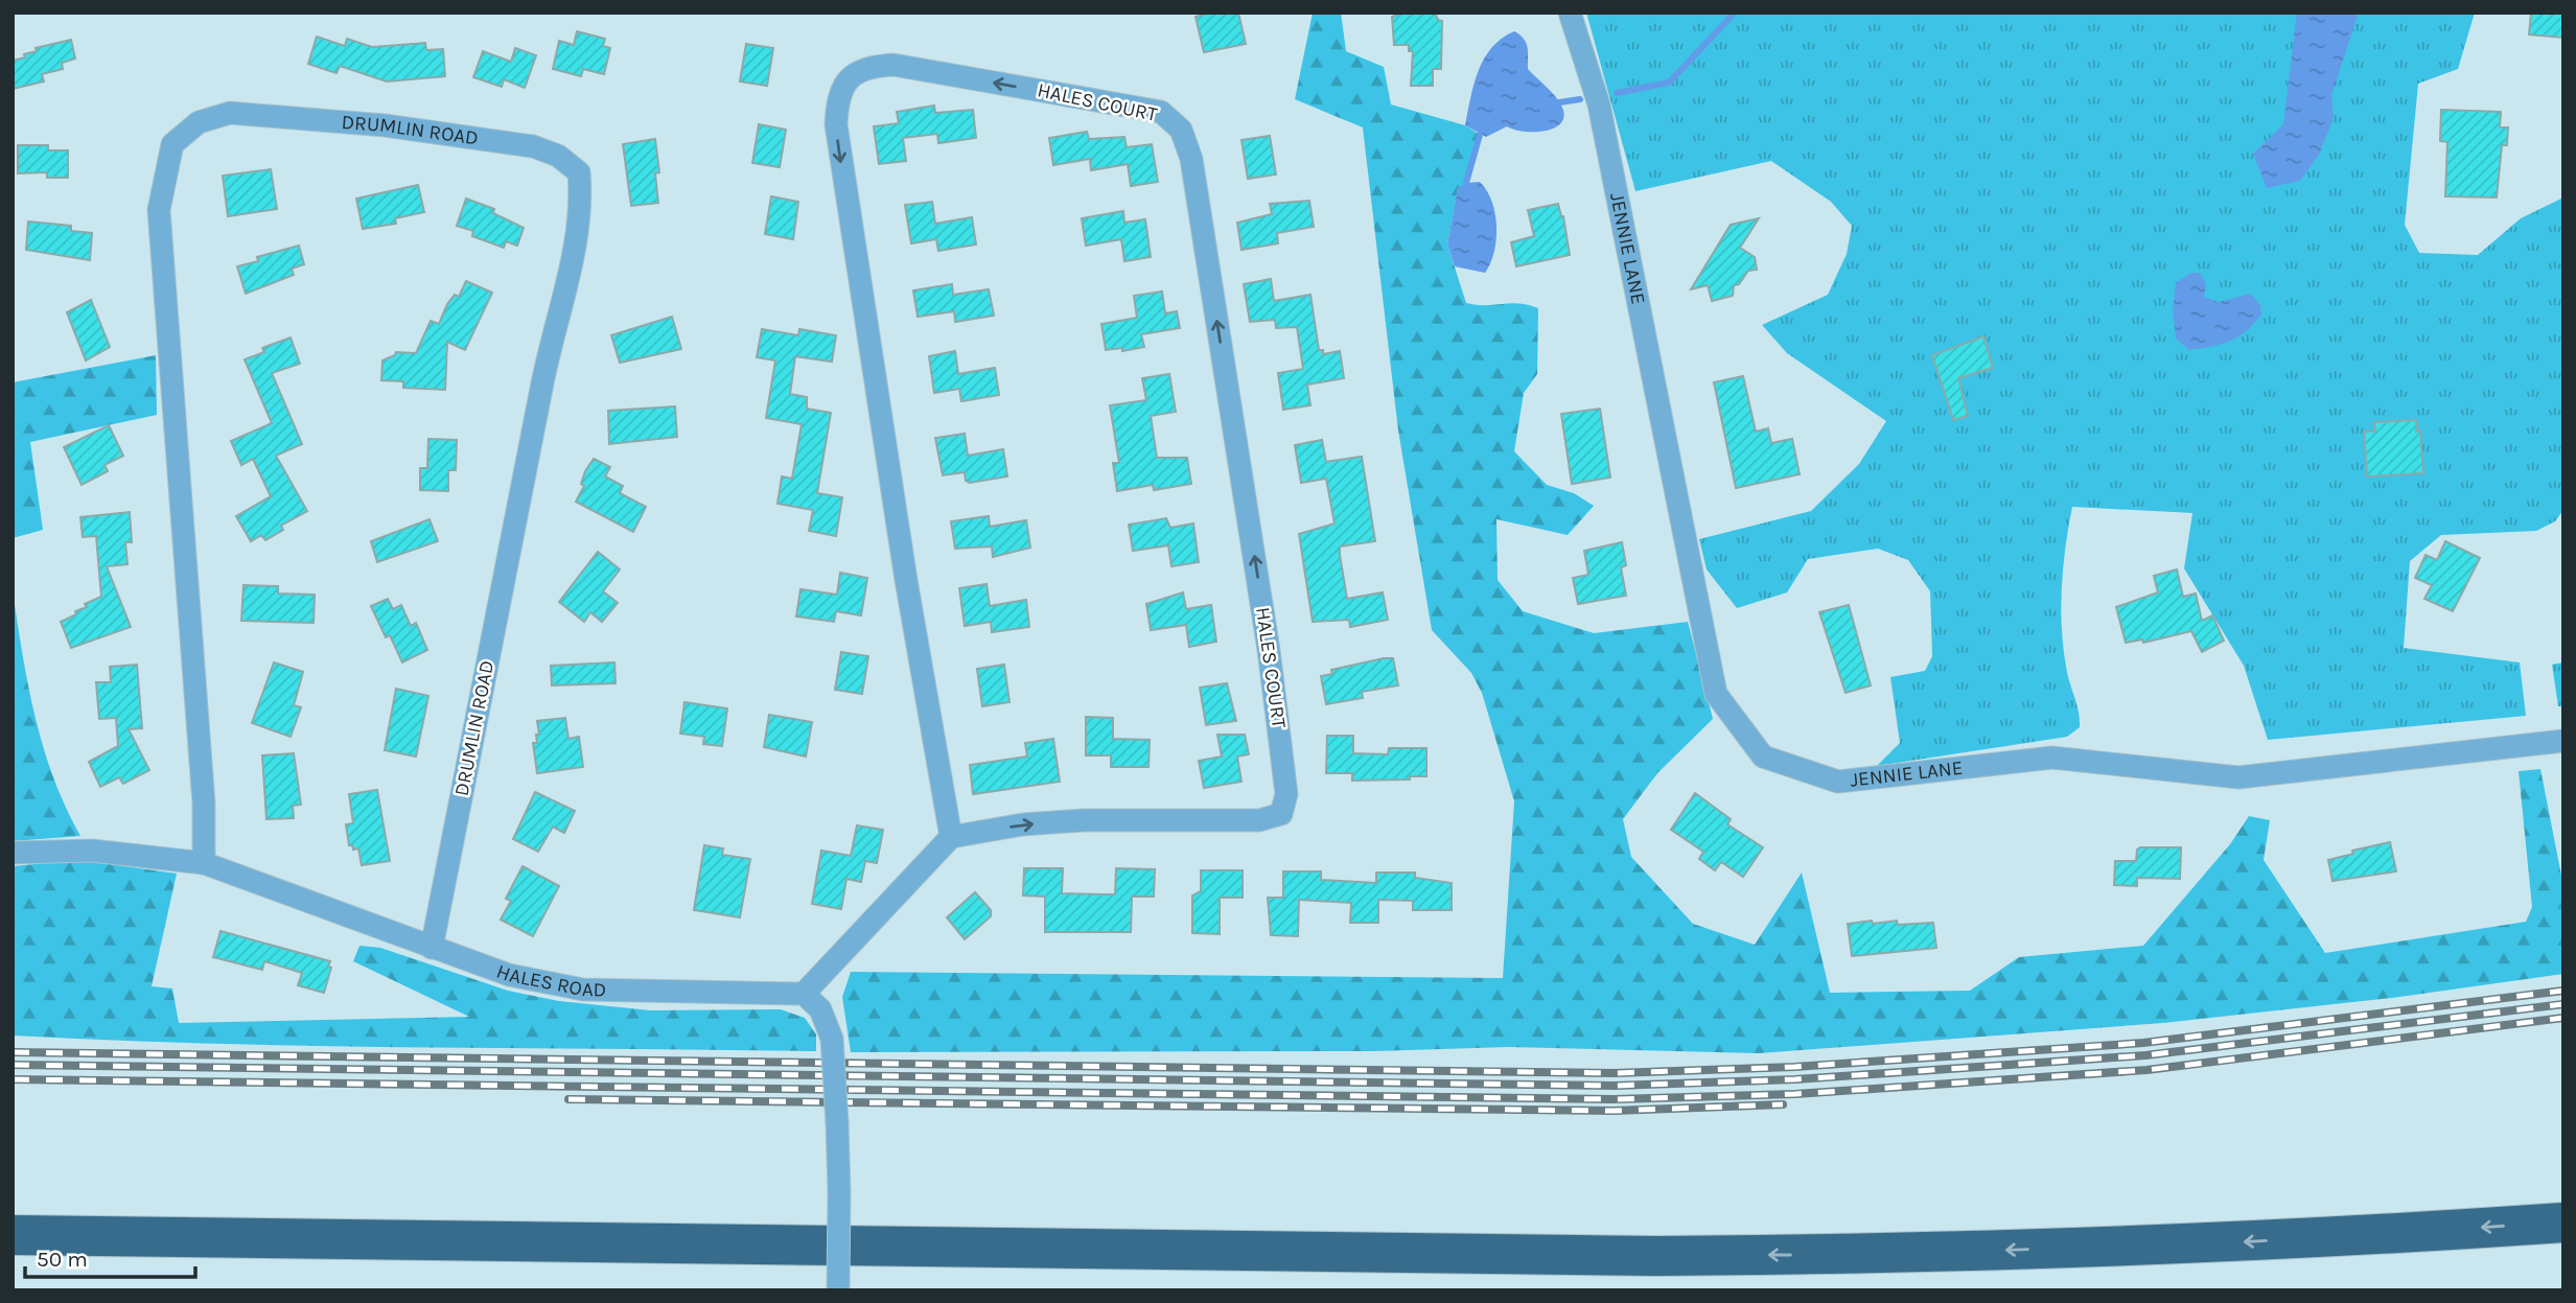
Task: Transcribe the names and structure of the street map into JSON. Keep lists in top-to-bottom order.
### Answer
{
  "streets": {
    "street": [
      "HALES COURT",
      "DRUMLIN ROAD",
      "JENNIE LANE",
      "HALES ROAD"
    ]
  },
  "crossings": [
    ["DRUMLIN ROAD", "HALES ROAD"]
  ],
  "scale_bar": "50 m"
}
